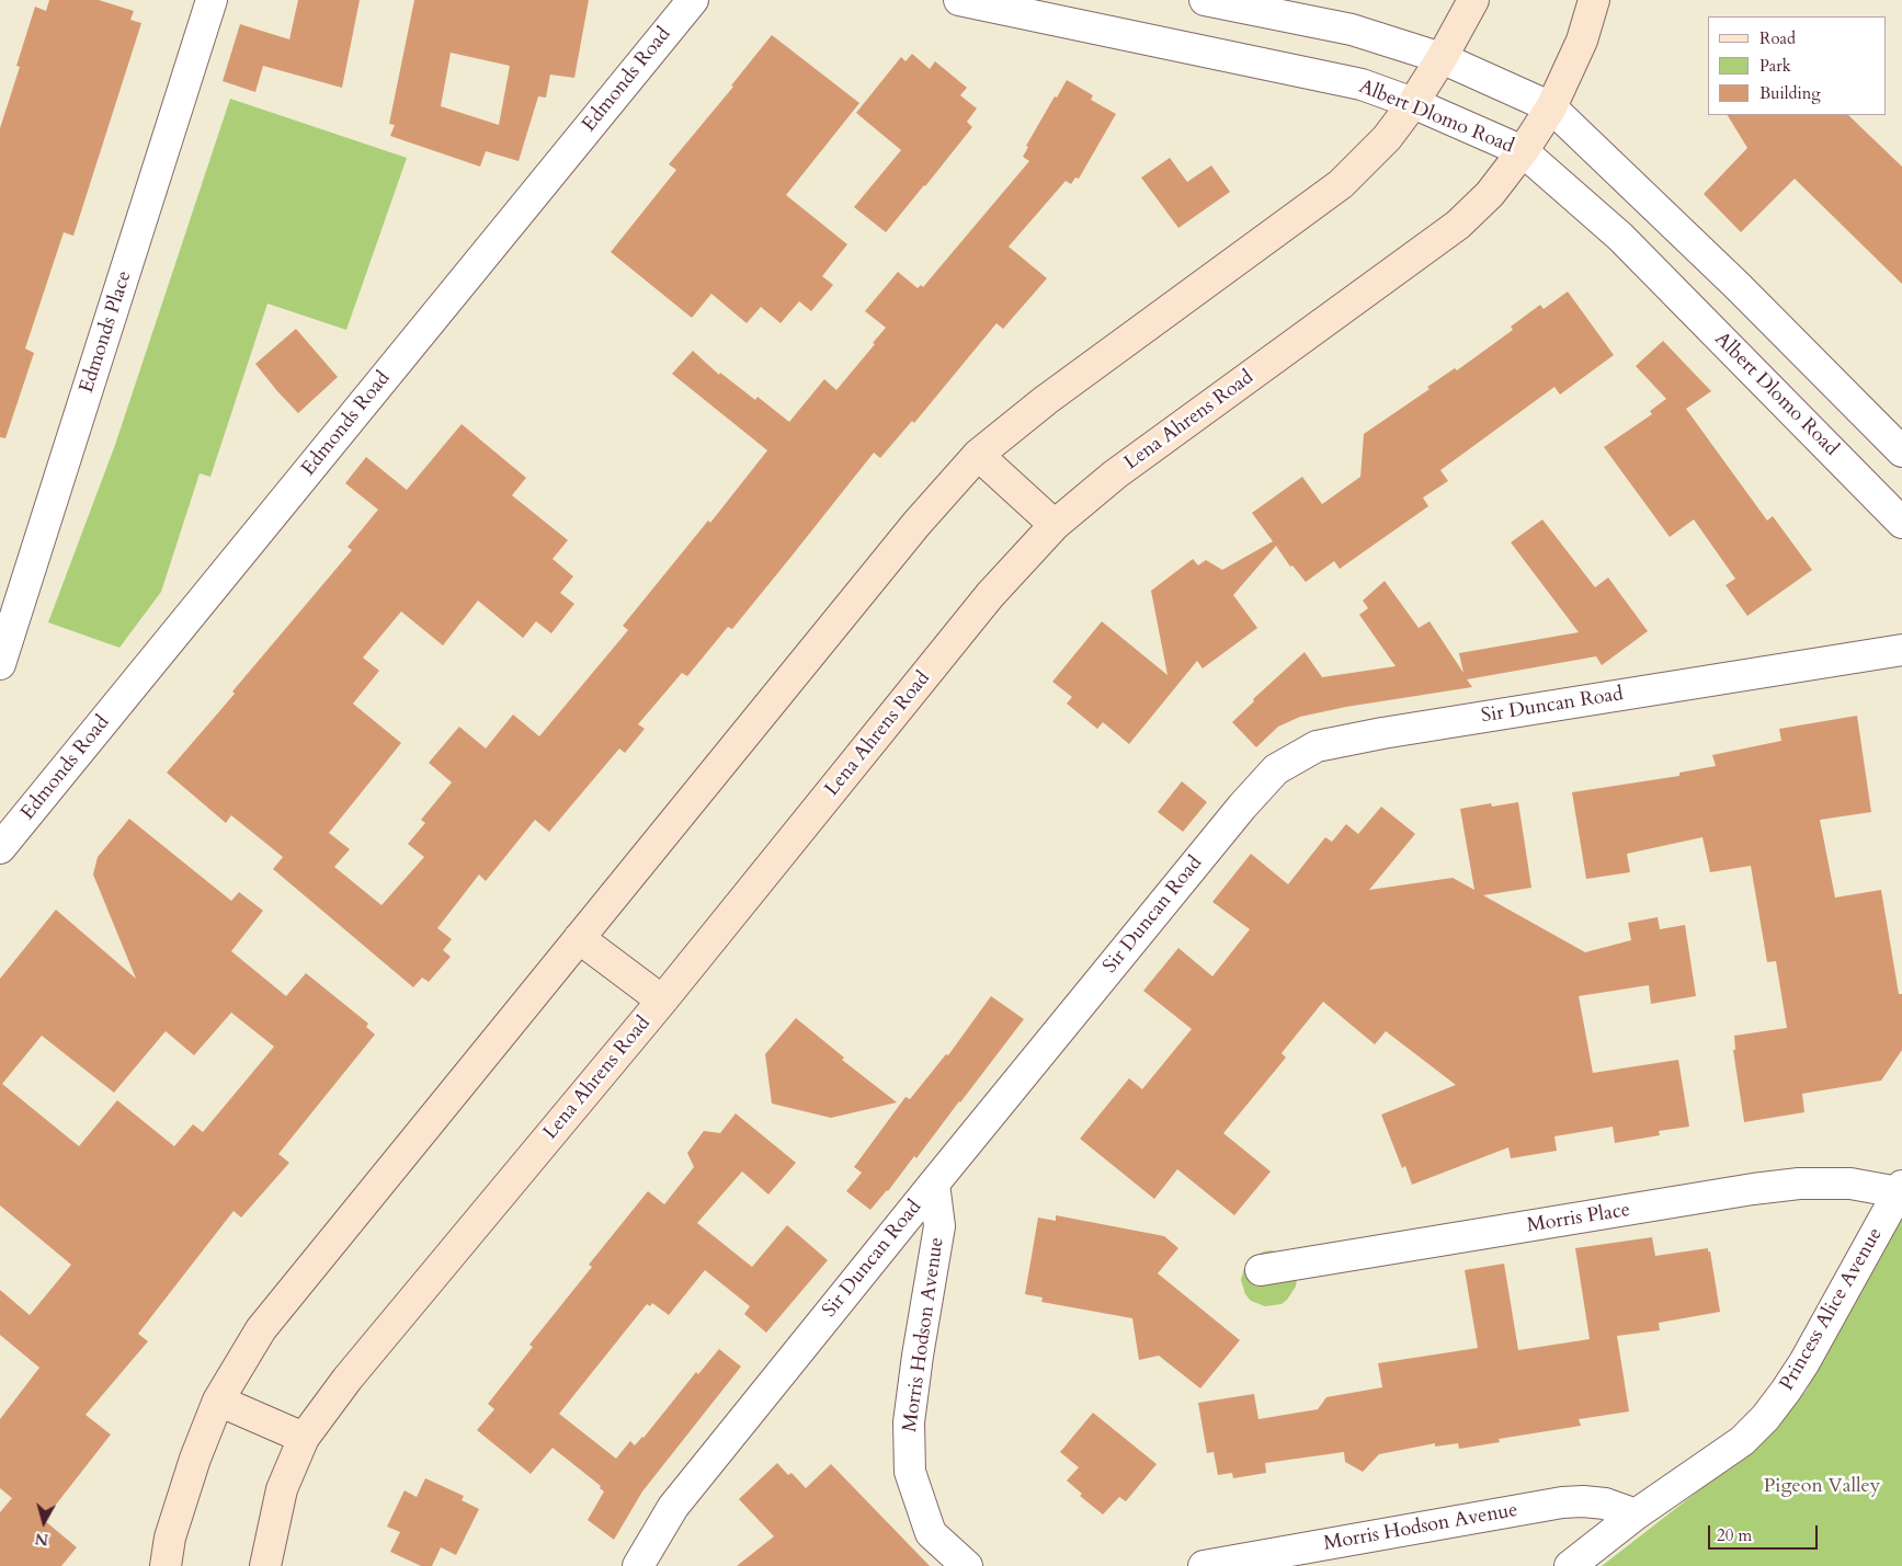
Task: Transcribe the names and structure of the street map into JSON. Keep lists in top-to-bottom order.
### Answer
{
  "streets": {
    "main road": ["Lena Ahrens Road"],
    "street": [
      "Edmonds Road",
      "Albert Dlomo Road",
      "Edmonds Place",
      "Sir Duncan Road",
      "Morris Place",
      "Princess Alice Avenue",
      "Morris Hodson Avenue"
    ]
  },
  "crossings": [
    ["Albert Dlomo Road", "Lena Ahrens Road"],
    ["Sir Duncan Road", "Morris Hodson Avenue"],
    ["Morris Place", "Princess Alice Avenue"],
    ["Princess Alice Avenue", "Morris Hodson Avenue"]
  ],
  "parks": ["Pigeon Valley"],
  "legend": ["Road", "Park", "Building"],
  "scale_bar": "20 m",
  "north": "bottom"
}
